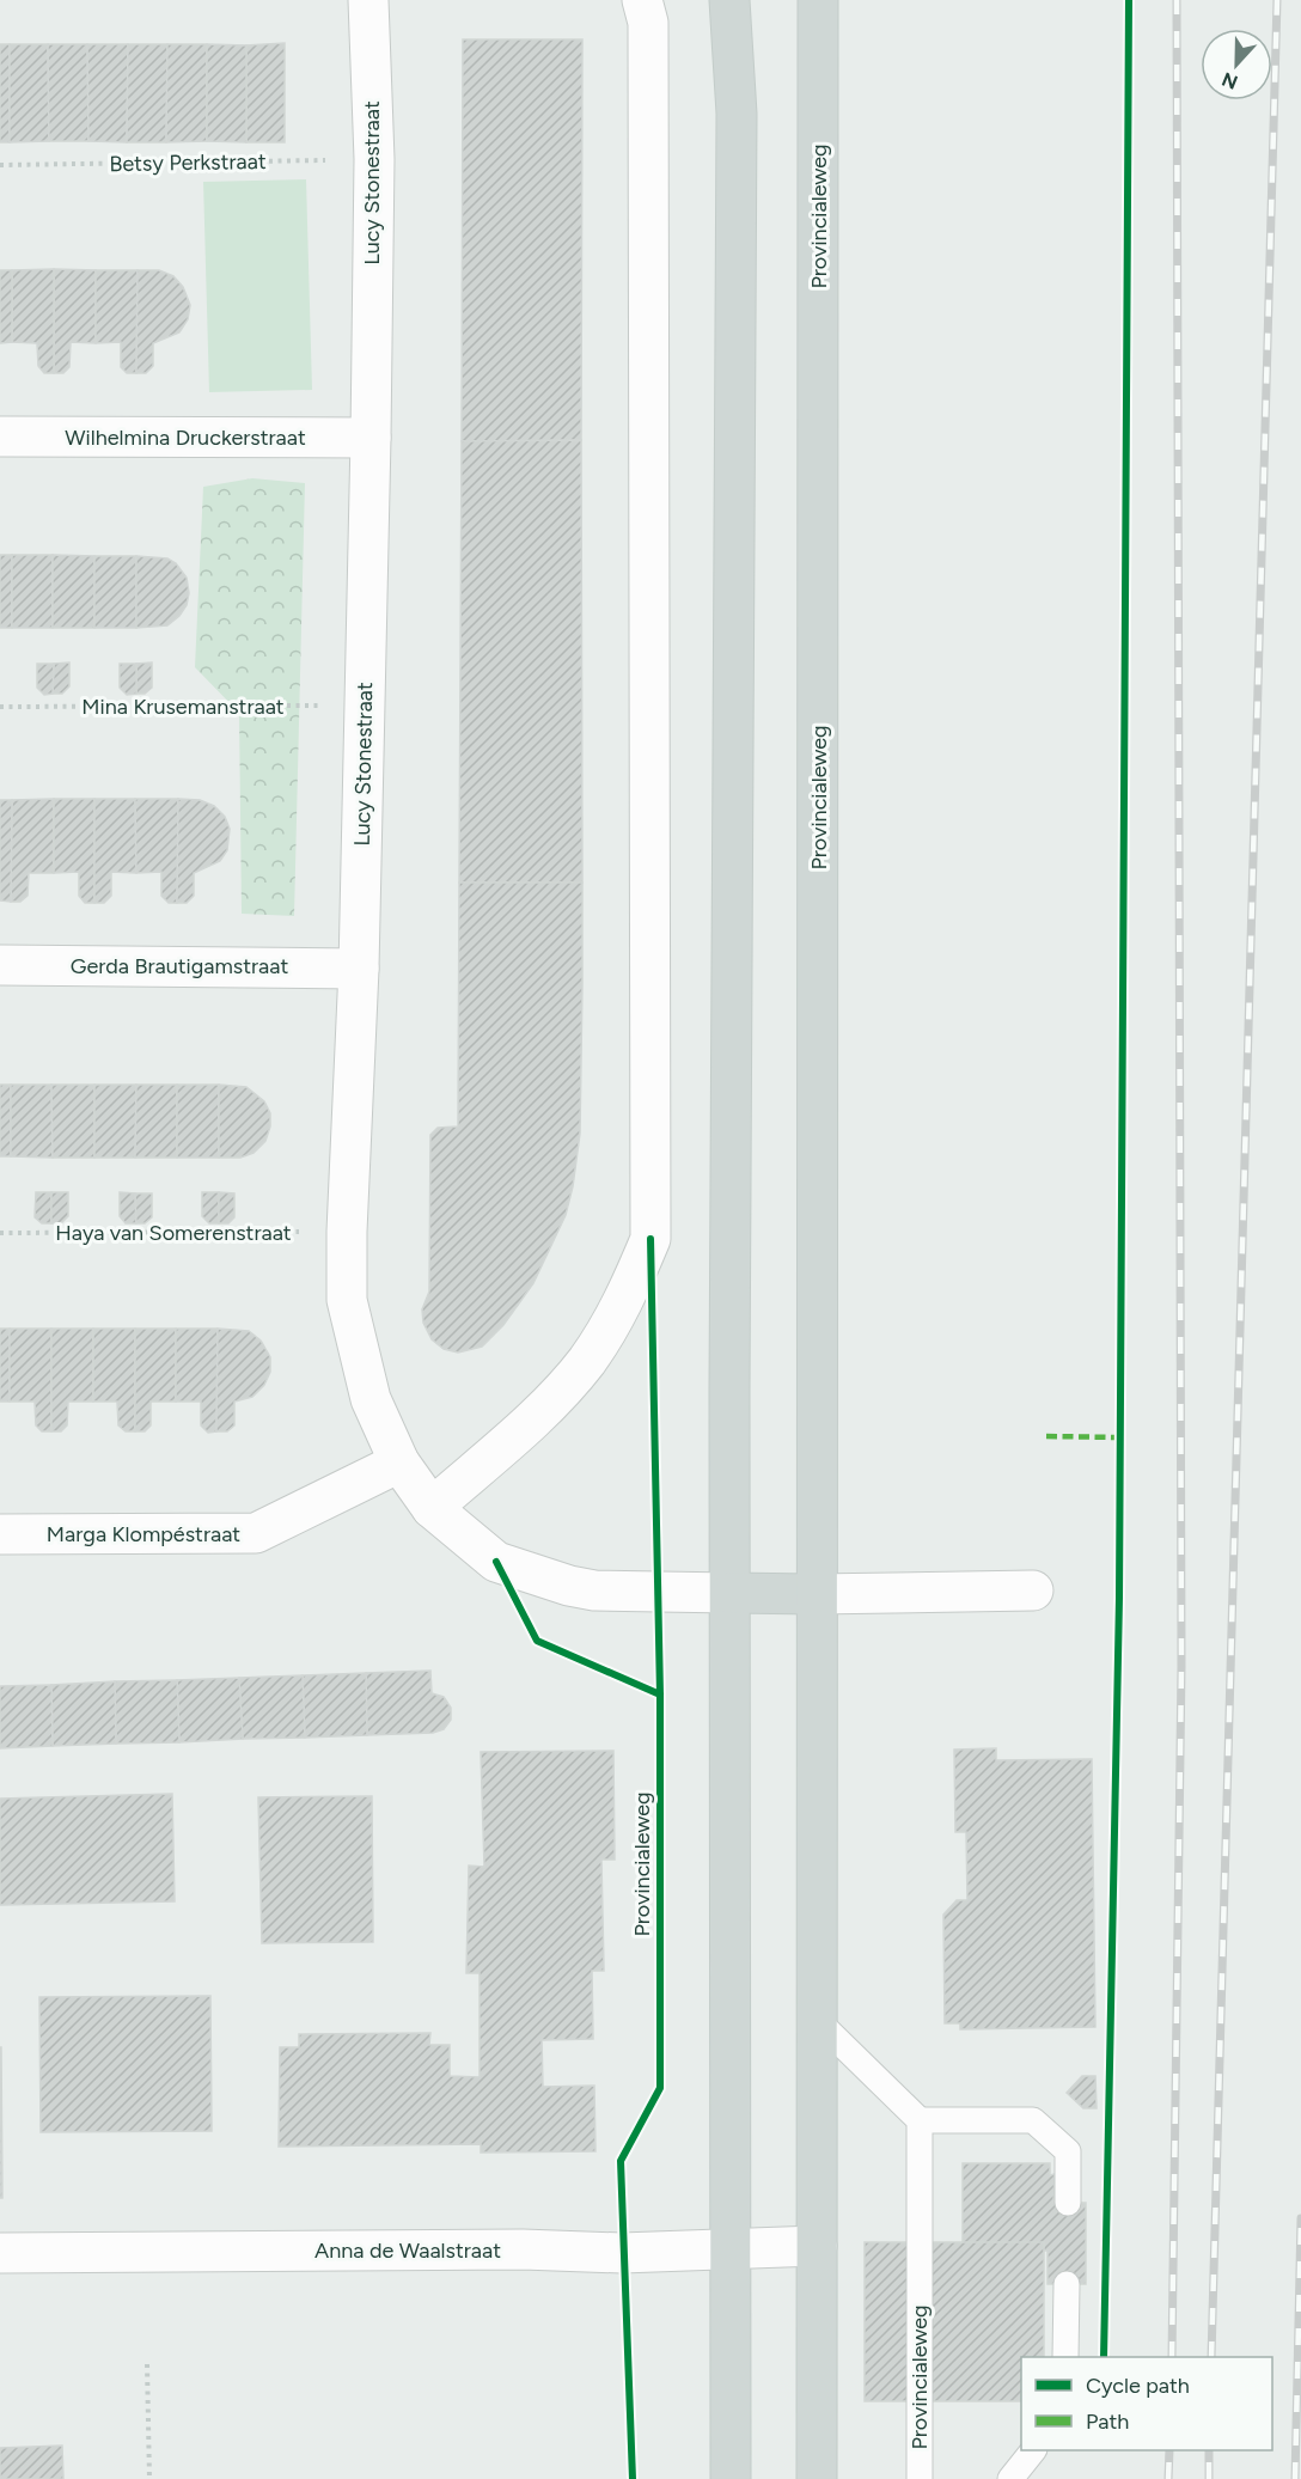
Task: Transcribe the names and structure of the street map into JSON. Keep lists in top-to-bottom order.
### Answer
{
  "streets": {
    "main road": ["Provincialeweg"],
    "street": [
      "Lucy Stonestraat",
      "Wilhelmina Druckerstraat",
      "Gerda Brautigamstraat",
      "Marga Klompéstraat",
      "Anna de Waalstraat"
    ],
    "path": ["Betsy Perkstraat", "Mina Krusemanstraat", "Haya van Somerenstraat"]
  },
  "crossings": [
    ["Betsy Perkstraat", "Lucy Stonestraat"],
    ["Lucy Stonestraat", "Wilhelmina Druckerstraat"],
    ["Lucy Stonestraat", "Mina Krusemanstraat"],
    ["Lucy Stonestraat", "Gerda Brautigamstraat"],
    ["Lucy Stonestraat", "Haya van Somerenstraat"],
    ["Lucy Stonestraat", "Marga Klompéstraat"],
    ["Provincialeweg", "Anna de Waalstraat"]
  ],
  "legend": ["Cycle path", "Path"],
  "north": "bottom"
}
